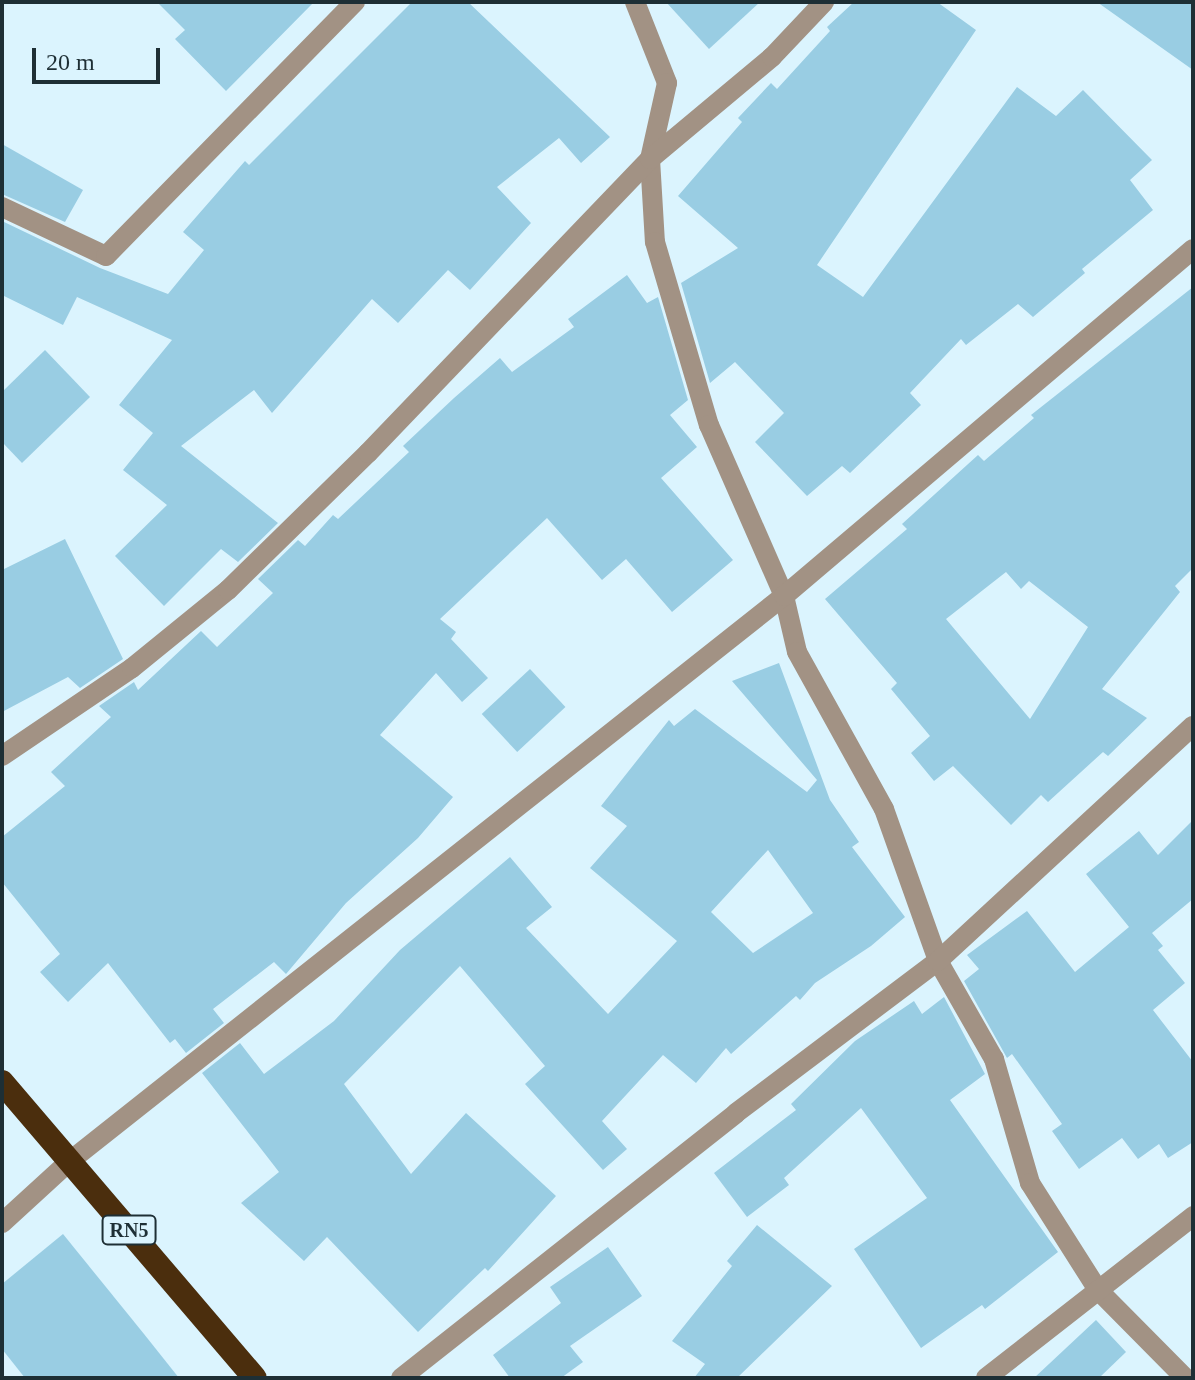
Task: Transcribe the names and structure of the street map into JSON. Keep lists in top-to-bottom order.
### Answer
{
  "streets": {
    "highway": ["RN5"]
  },
  "scale_bar": "20 m"
}
